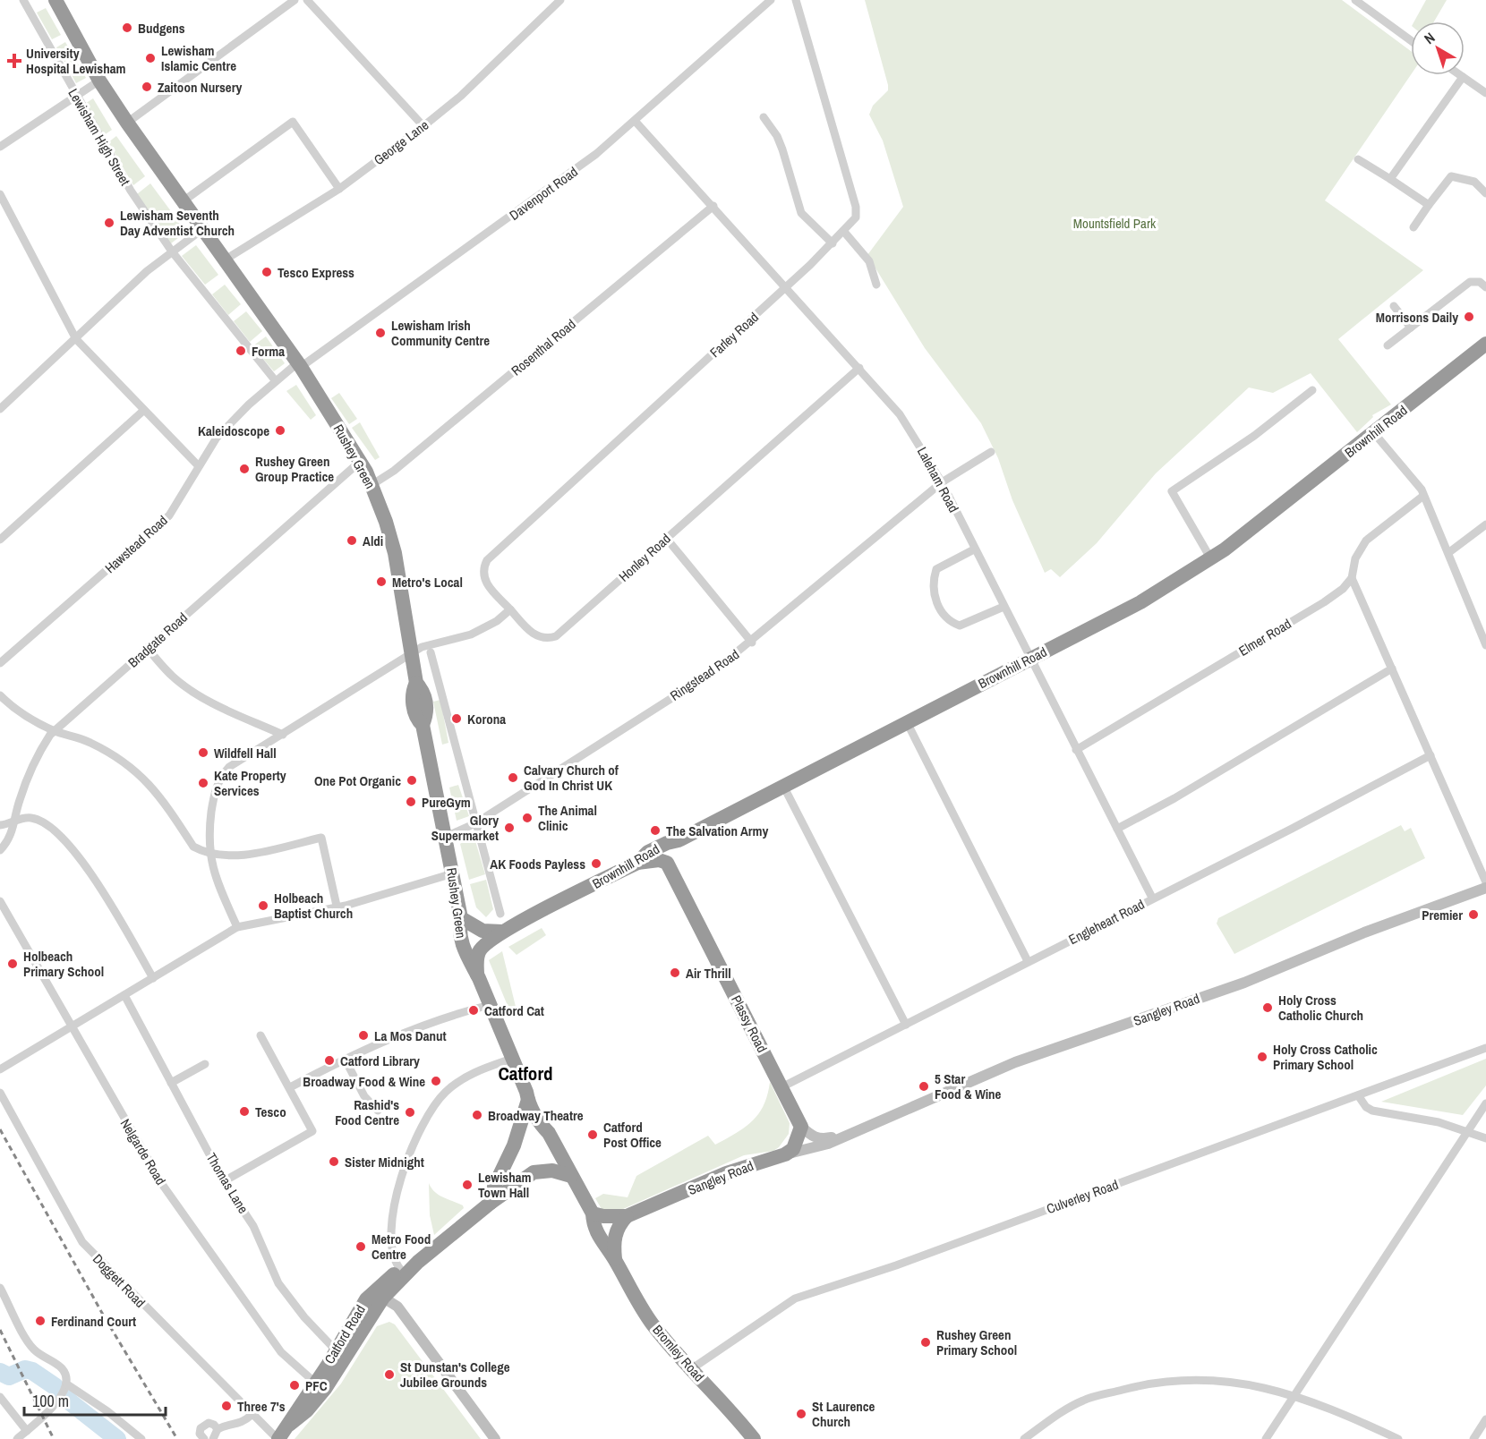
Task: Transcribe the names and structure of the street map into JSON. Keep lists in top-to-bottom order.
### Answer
{
  "streets": {
    "highway": [
      "Brownhill Road",
      "Rushey Green",
      "Sangley Road",
      "Plassy Road",
      "Catford Road",
      "Bromley Road"
    ],
    "street": [
      "Lewisham High Street",
      "George Lane",
      "Davenport Road",
      "Farley Road",
      "Rosenthal Road",
      "Laleham Road",
      "Hawstead Road",
      "Honley Road",
      "Elmer Road",
      "Bradgate Road",
      "Ringstead Road",
      "Engleheart Road",
      "Nelgarde Road",
      "Thomas Lane",
      "Culverley Road",
      "Doggett Road"
    ]
  },
  "crossings": [
    ["Lewisham High Street", "Hawstead Road"],
    ["George Lane", "Rushey Green"],
    ["Davenport Road", "Rushey Green"],
    ["Davenport Road", "Laleham Road"],
    ["Davenport Road", "Hawstead Road"],
    ["Farley Road", "Laleham Road"],
    ["Farley Road", "Honley Road"],
    ["Rosenthal Road", "Rushey Green"],
    ["Rosenthal Road", "Laleham Road"],
    ["Brownhill Road", "Rushey Green"],
    ["Brownhill Road", "Laleham Road"],
    ["Rushey Green", "Hawstead Road"],
    ["Rushey Green", "Bradgate Road"],
    ["Rushey Green", "Ringstead Road"],
    ["Rushey Green", "Sangley Road"],
    ["Rushey Green", "Catford Road"],
    ["Rushey Green", "Bromley Road"],
    ["Laleham Road", "Honley Road"],
    ["Laleham Road", "Elmer Road"],
    ["Laleham Road", "Ringstead Road"],
    ["Laleham Road", "Engleheart Road"],
    ["Engleheart Road", "Plassy Road"],
    ["Sangley Road", "Plassy Road"],
    ["Sangley Road", "Bromley Road"],
    ["Nelgarde Road", "Catford Road"],
    ["Thomas Lane", "Catford Road"],
    ["Culverley Road", "Bromley Road"],
    ["Doggett Road", "Catford Road"]
  ],
  "districts": ["Catford"],
  "parks": ["Mountsfield Park"],
  "places": {
    "other": [
      "Budgens",
      "Lewisham Islamic Centre",
      "Zaitoon Nursery",
      "Lewisham Seventh Day Adventist Church",
      "Tesco Express",
      "Morrisons Daily",
      "Lewisham Irish Community Centre",
      "Forma",
      "Kaleidoscope",
      "Rushey Green Group Practice",
      "Aldi",
      "Metro's Local",
      "Korona",
      "Wildfell Hall",
      "Calvary Church of God In Christ UK",
      "One Pot Organic",
      "Kate Property Services",
      "PureGym",
      "The Animal Clinic",
      "Glory Supermarket",
      "The Salvation Army",
      "AK Foods Payless",
      "Holbeach Baptist Church",
      "Premier",
      "Holbeach Primary School",
      "Air Thrill",
      "Holy Cross Catholic Church",
      "Catford Cat",
      "La Mos Danut",
      "Holy Cross Catholic Primary School",
      "Catford Library",
      "Broadway Food & Wine",
      "5 Star Food & Wine",
      "Tesco",
      "Rashid's Food Centre",
      "Broadway Theatre",
      "Catford Post Office",
      "Sister Midnight",
      "Lewisham Town Hall",
      "Metro Food Centre",
      "Ferdinand Court",
      "Rushey Green Primary School",
      "St Dunstan's College Jubilee Grounds",
      "PFC",
      "Three 7's",
      "St Laurence Church"
    ],
    "health": ["University Hospital Lewisham"]
  },
  "scale_bar": "100 m",
  "north": "top left"
}
